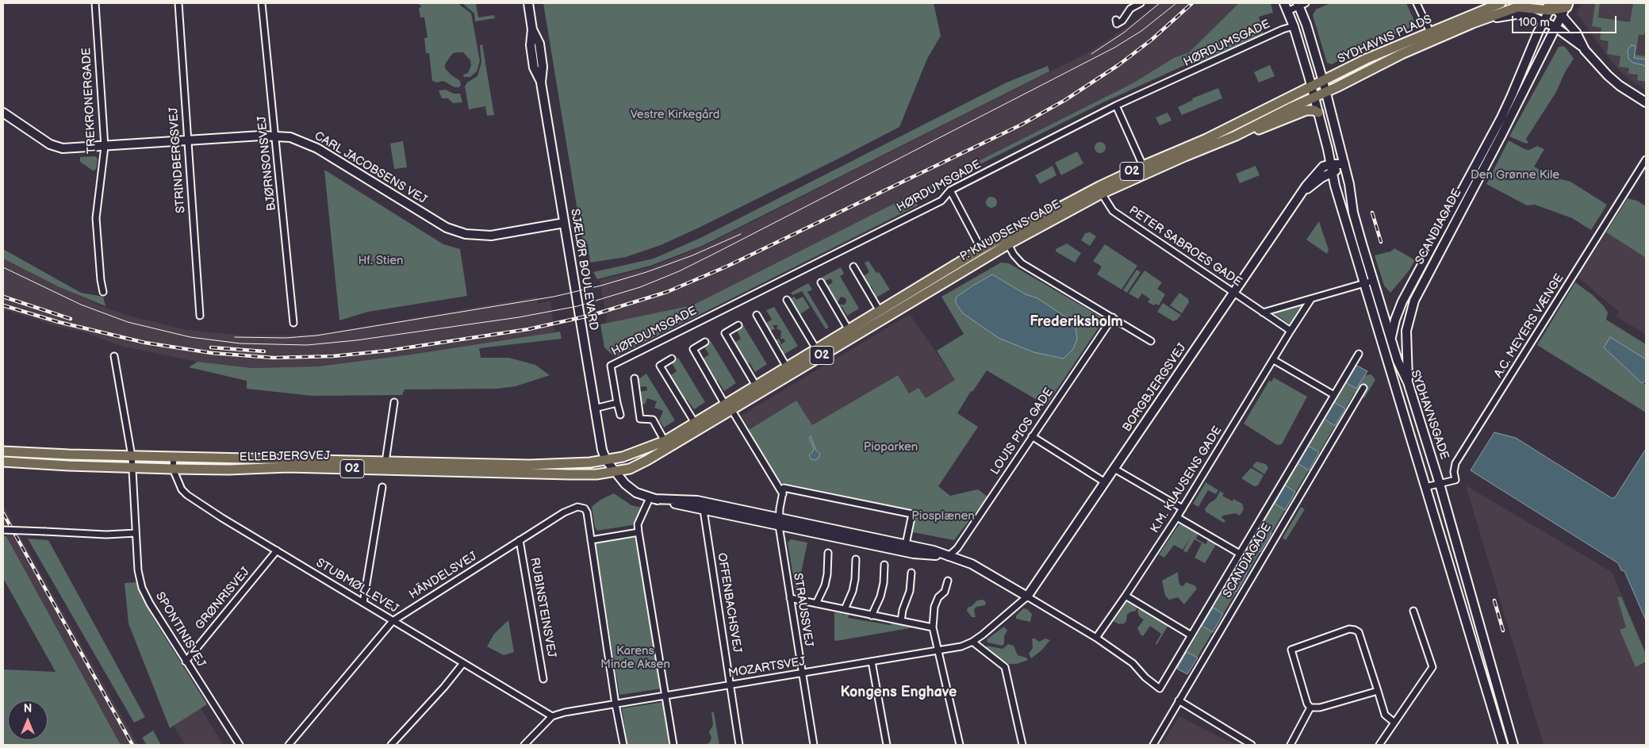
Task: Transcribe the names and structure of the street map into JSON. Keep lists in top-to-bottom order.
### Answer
{
  "streets": {
    "main road": [
      "SYDHAVNS PLADS",
      "O2",
      "P. KNUDSENS GADE",
      "ELLEBJERGVEJ"
    ],
    "street": [
      "HØRDUMSGADE",
      "TREKRONERGADE",
      "STRINDBERGSVEJ",
      "BJØRNSONSVEJ",
      "CARL JACOBSENS VEJ",
      "SCANDIAGADE",
      "PETER SABROES GADE",
      "SJÆLØR BOULEVARD",
      "A.C. MEYERS VÆNGE",
      "BORGBJERGSVEJ",
      "SYDHAVNSGADE",
      "LOUIS PIOS GADE",
      "K.M. KLAUSENS GADE",
      "HÄNDELSVEJ",
      "STUBMØLLEVEJ",
      "GRØNRISVEJ",
      "OFFENBACHSVEJ",
      "RUBINSTEINSVEJ",
      "STRAUSSVEJ",
      "SPONTINISVEJ",
      "MOZARTSVEJ"
    ]
  },
  "crossings": [
    ["SYDHAVNS PLADS", "O2"],
    ["SYDHAVNS PLADS", "SYDHAVNSGADE"],
    ["HØRDUMSGADE", "SYDHAVNSGADE"],
    ["TREKRONERGADE", "CARL JACOBSENS VEJ"],
    ["STRINDBERGSVEJ", "CARL JACOBSENS VEJ"],
    ["BJØRNSONSVEJ", "CARL JACOBSENS VEJ"],
    ["CARL JACOBSENS VEJ", "SJÆLØR BOULEVARD"],
    ["O2", "SCANDIAGADE"],
    ["O2", "P. KNUDSENS GADE"],
    ["O2", "SYDHAVNSGADE"],
    ["SCANDIAGADE", "SYDHAVNSGADE"],
    ["SCANDIAGADE", "K.M. KLAUSENS GADE"],
    ["P. KNUDSENS GADE", "PETER SABROES GADE"],
    ["P. KNUDSENS GADE", "SJÆLØR BOULEVARD"],
    ["P. KNUDSENS GADE", "SYDHAVNSGADE"],
    ["P. KNUDSENS GADE", "ELLEBJERGVEJ"],
    ["PETER SABROES GADE", "BORGBJERGSVEJ"],
    ["PETER SABROES GADE", "K.M. KLAUSENS GADE"],
    ["SJÆLØR BOULEVARD", "ELLEBJERGVEJ"],
    ["A.C. MEYERS VÆNGE", "SYDHAVNSGADE"],
    ["BORGBJERGSVEJ", "SYDHAVNSGADE"],
    ["BORGBJERGSVEJ", "MOZARTSVEJ"],
    ["ELLEBJERGVEJ", "STUBMØLLEVEJ"],
    ["ELLEBJERGVEJ", "SPONTINISVEJ"],
    ["HÄNDELSVEJ", "STUBMØLLEVEJ"],
    ["HÄNDELSVEJ", "RUBINSTEINSVEJ"],
    ["STUBMØLLEVEJ", "GRØNRISVEJ"],
    ["STUBMØLLEVEJ", "MOZARTSVEJ"],
    ["GRØNRISVEJ", "SPONTINISVEJ"],
    ["OFFENBACHSVEJ", "MOZARTSVEJ"],
    ["STRAUSSVEJ", "MOZARTSVEJ"]
  ],
  "districts": ["Frederiksholm", "Kongens Enghave"],
  "parks": [
    "Vestre Kirkegård",
    "Den Grønne Kile",
    "Hf. Stien",
    "Pioparken",
    "Piosplænen",
    "Karens Minde Aksen"
  ],
  "scale_bar": "100 m",
  "north": "top"
}
